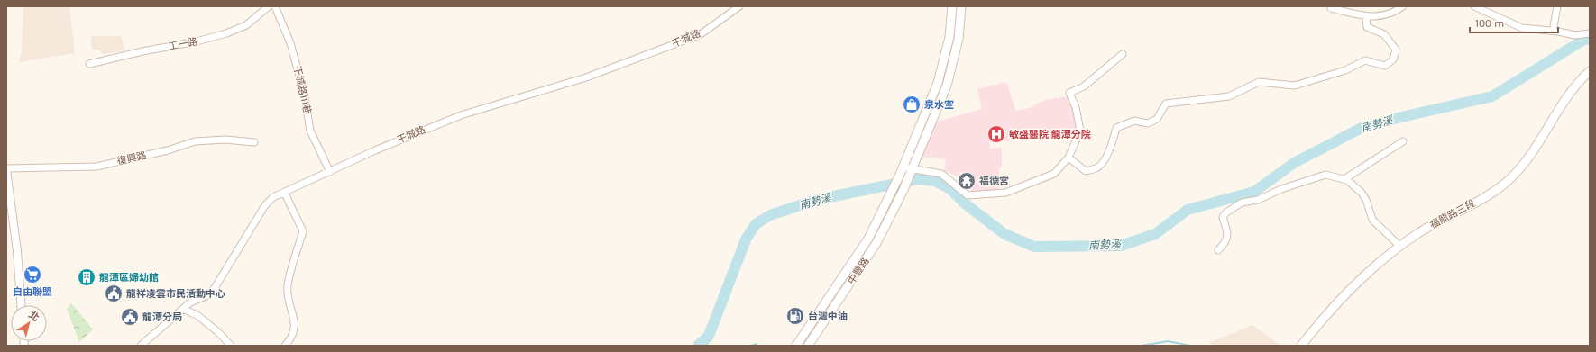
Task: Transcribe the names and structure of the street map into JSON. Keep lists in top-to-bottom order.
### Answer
{
  "streets": {
    "main road": ["福龍路三段", "中豐路"],
    "street": [
      "干城路",
      "工一路",
      "干城路111巷",
      "復興路"
    ]
  },
  "crossings": [
    ["干城路", "干城路111巷"]
  ],
  "water": ["南勢溪"],
  "places": {
    "shop": ["泉水空"],
    "hospital": ["敏盛醫院 龍潭分院"],
    "temple": ["福德宮"],
    "supermarket": ["自由聯盟"],
    "building": ["龍潭區婦幼館"],
    "public building": ["龍祥凌雲市民活動中心", "龍潭分局"],
    "fuel station": ["台灣中油"]
  },
  "scale_bar": "100 m",
  "north": "top right"
}
